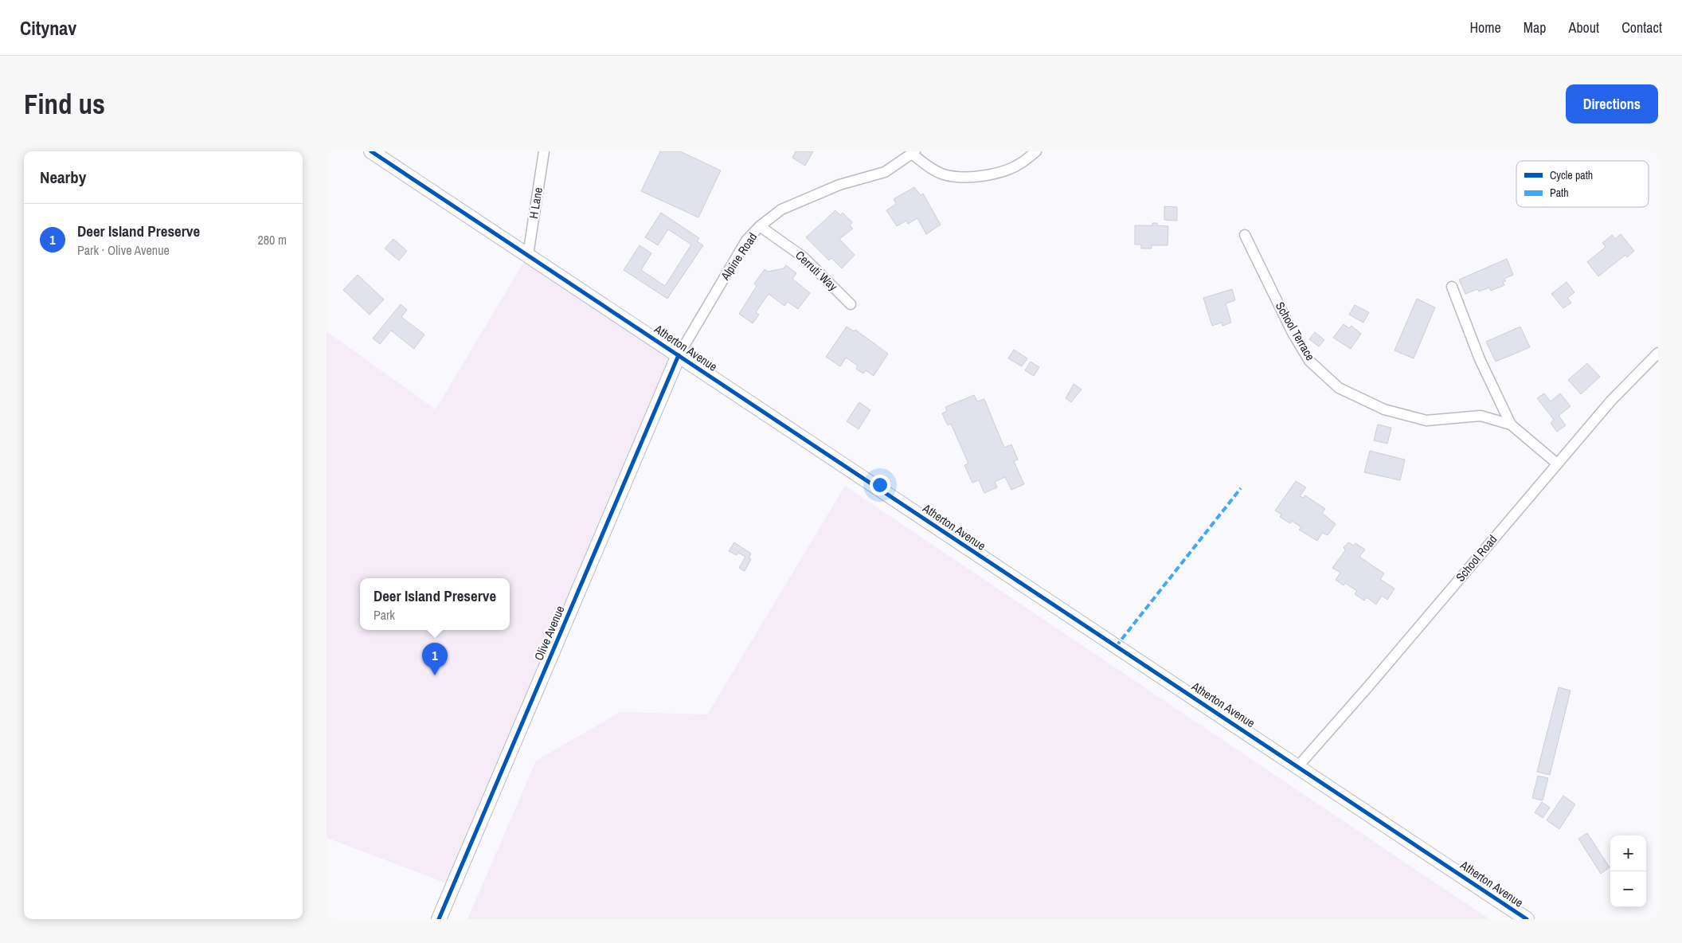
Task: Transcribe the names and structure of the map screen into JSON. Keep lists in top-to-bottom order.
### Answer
{
  "streets": {
    "main road": ["Atherton Avenue", "Olive Avenue"],
    "street": [
      "H Lane",
      "Alpine Road",
      "Cerruti Way",
      "School Terrace",
      "School Road"
    ]
  },
  "crossings": [
    ["H Lane", "Atherton Avenue"],
    ["Alpine Road", "Cerruti Way"],
    ["Alpine Road", "Atherton Avenue"],
    ["Alpine Road", "Olive Avenue"],
    ["School Terrace", "School Road"],
    ["Atherton Avenue", "School Road"],
    ["Atherton Avenue", "Olive Avenue"]
  ],
  "legend": ["Cycle path", "Path"],
  "page": {
    "header": "Citynav",
    "nav": [
      "Home",
      "Map",
      "About",
      "Contact"
    ],
    "buttons": "Directions",
    "title": "Find us",
    "heading": "Nearby",
    "list": [
      {
        "mark": "1",
        "name": "Deer Island Preserve",
        "note": "Park · Olive Avenue",
        "value": "280 m"
      }
    ],
    "popup": ["Deer Island Preserve", "Park"],
    "pins": "1",
    "map_buttons": ["+", "−"]
  }
}
